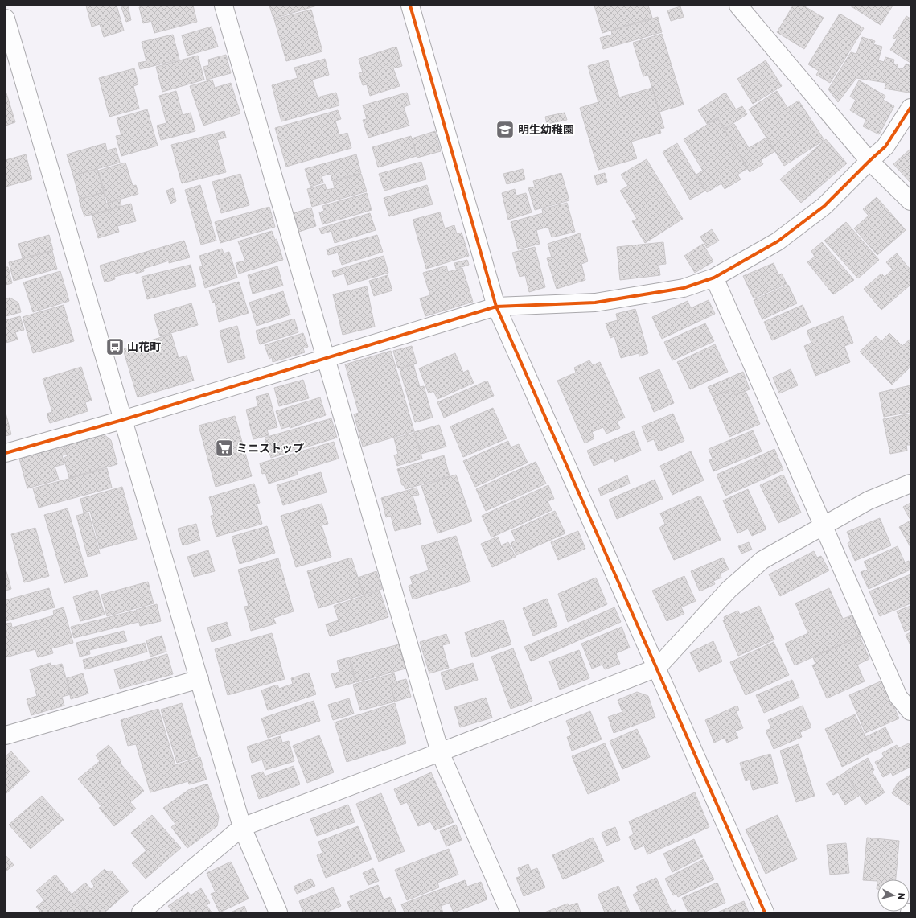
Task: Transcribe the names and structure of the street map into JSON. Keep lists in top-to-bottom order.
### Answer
{
  "places": {
    "school or university": ["明生幼稚園"],
    "bus stop": ["山花町"],
    "supermarket": ["ミニストップ"]
  },
  "north": "right"
}
